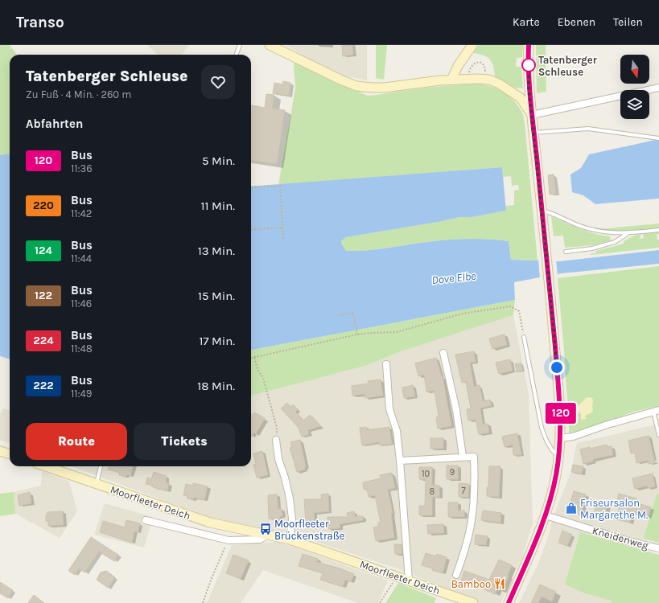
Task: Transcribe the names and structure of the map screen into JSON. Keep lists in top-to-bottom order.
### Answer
{
  "streets": {
    "street": ["Moorfleeter Deich", "Kneidenweg"]
  },
  "water": ["Dove Elbe"],
  "places": {
    "other": ["Tatenberger Schleuse"],
    "shop": ["Friseursalon Margarethe M."],
    "bus stop": ["Moorfleeter Brückenstraße"],
    "restaurant": ["Bamboo"]
  },
  "lines": ["bus line 120"],
  "house_numbers": [
    "9",
    "10",
    "7",
    "8"
  ],
  "north": "bottom",
  "page": {
    "header": "Transo",
    "nav": ["Karte", "Ebenen", "Teilen"],
    "on_map": "120",
    "heading": [
      ["Tatenberger Schleuse", "Zu Fuß · 4 Min. · 260 m"],
      "Abfahrten"
    ],
    "list": [
      {
        "mark": "120",
        "name": "Bus",
        "note": "11:36",
        "value": "5 Min."
      },
      {
        "mark": "220",
        "name": "Bus",
        "note": "11:42",
        "value": "11 Min."
      },
      {
        "mark": "124",
        "name": "Bus",
        "note": "11:44",
        "value": "13 Min."
      },
      {
        "mark": "122",
        "name": "Bus",
        "note": "11:46",
        "value": "15 Min."
      },
      {
        "mark": "224",
        "name": "Bus",
        "note": "11:48",
        "value": "17 Min."
      },
      {
        "mark": "222",
        "name": "Bus",
        "note": "11:49",
        "value": "18 Min."
      }
    ],
    "buttons": ["Route", "Tickets"]
  }
}
